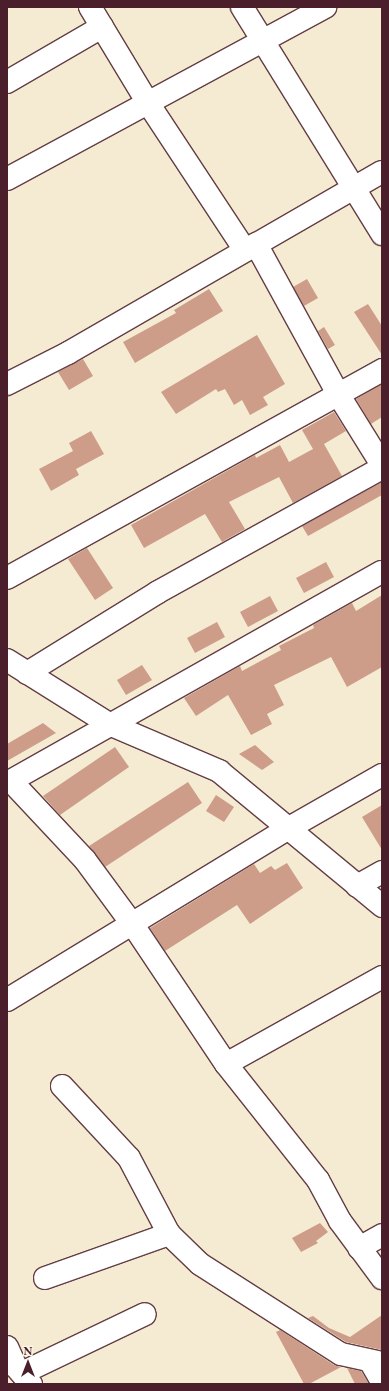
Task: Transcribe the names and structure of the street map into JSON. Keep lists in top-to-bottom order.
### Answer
{
  "north": "top"
}
